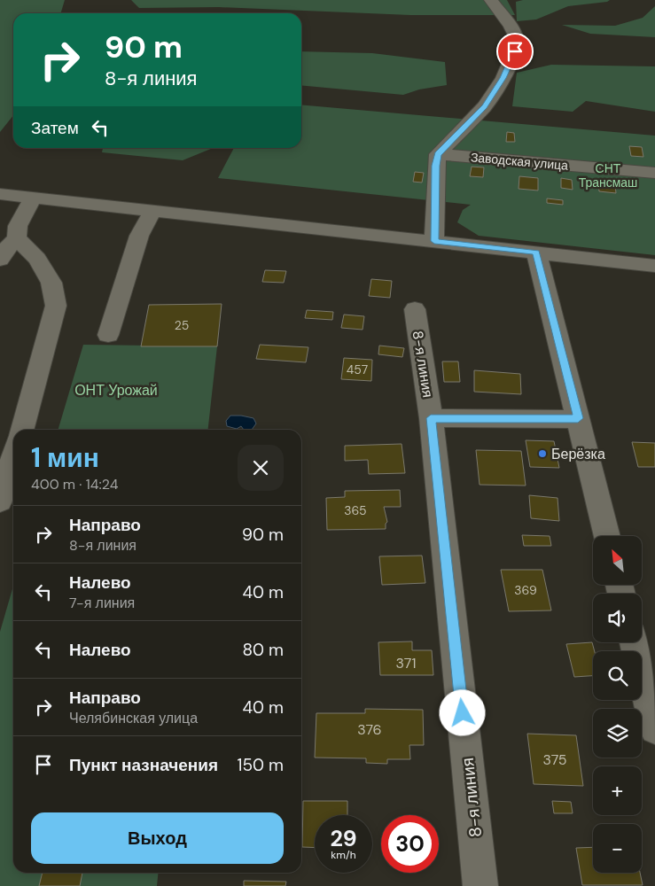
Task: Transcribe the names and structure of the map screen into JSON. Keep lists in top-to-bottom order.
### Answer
{
  "streets": {
    "street": ["Заводская улица", "8-я линия"]
  },
  "parks": ["СНТ Трансмаш", "ОНТ Урожай"],
  "places": ["Берёзка"],
  "house_numbers": [
    "25",
    "457",
    "365",
    "369",
    "371",
    "376",
    "375"
  ],
  "north": "top left",
  "page": {
    "turn": ["90 m", "8-я линия"],
    "then": "Затем",
    "heading": ["1 мин", "400 m · 14:24"],
    "list": [
      {
        "name": "Направо",
        "note": "8-я линия",
        "value": "90 m"
      },
      {
        "name": "Налево",
        "note": "7-я линия",
        "value": "40 m"
      },
      {
        "name": "Налево",
        "value": "80 m"
      },
      {
        "name": "Направо",
        "note": "Челябинская улица",
        "value": "40 m"
      },
      {
        "name": "Пункт назначения",
        "value": "150 m"
      }
    ],
    "map_buttons": ["+", "−"],
    "buttons": "Выход",
    "speed": "29 km/h",
    "limit": "30"
  }
}
